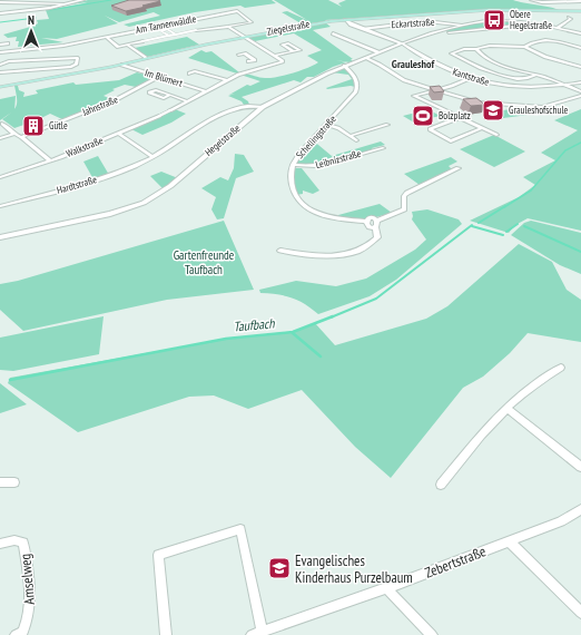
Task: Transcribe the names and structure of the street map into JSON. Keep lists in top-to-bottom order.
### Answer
{
  "streets": {
    "main road": ["Ziegelstraße"],
    "street": [
      "Eckartstraße",
      "Am Tannenwäldle",
      "Kantstraße",
      "Im Blümert",
      "Jahnstraße",
      "Schellingstraße",
      "Hegelstraße",
      "Walkstraße",
      "Leibnizstraße",
      "Hardtstraße",
      "Zebertstraße",
      "Amselweg"
    ]
  },
  "crossings": [
    ["Eckartstraße", "Kantstraße"],
    ["Eckartstraße", "Hegelstraße"],
    ["Ziegelstraße", "Kantstraße"],
    ["Ziegelstraße", "Im Blümert"],
    ["Kantstraße", "Hegelstraße"],
    ["Im Blümert", "Jahnstraße"],
    ["Im Blümert", "Walkstraße"],
    ["Jahnstraße", "Walkstraße"],
    ["Schellingstraße", "Hegelstraße"],
    ["Schellingstraße", "Leibnizstraße"],
    ["Hegelstraße", "Hardtstraße"],
    ["Walkstraße", "Hardtstraße"]
  ],
  "districts": ["Grauleshof"],
  "water": ["Taufbach"],
  "parks": ["Gartenfreunde Taufbach"],
  "places": {
    "bus stop": ["Obere Hegelstraße"],
    "school or university": ["Grauleshofschule", "Evangelisches Kinderhaus Purzelbaum"],
    "sports": ["Bolzplatz"],
    "building": ["Gütle"]
  },
  "north": "top"
}
